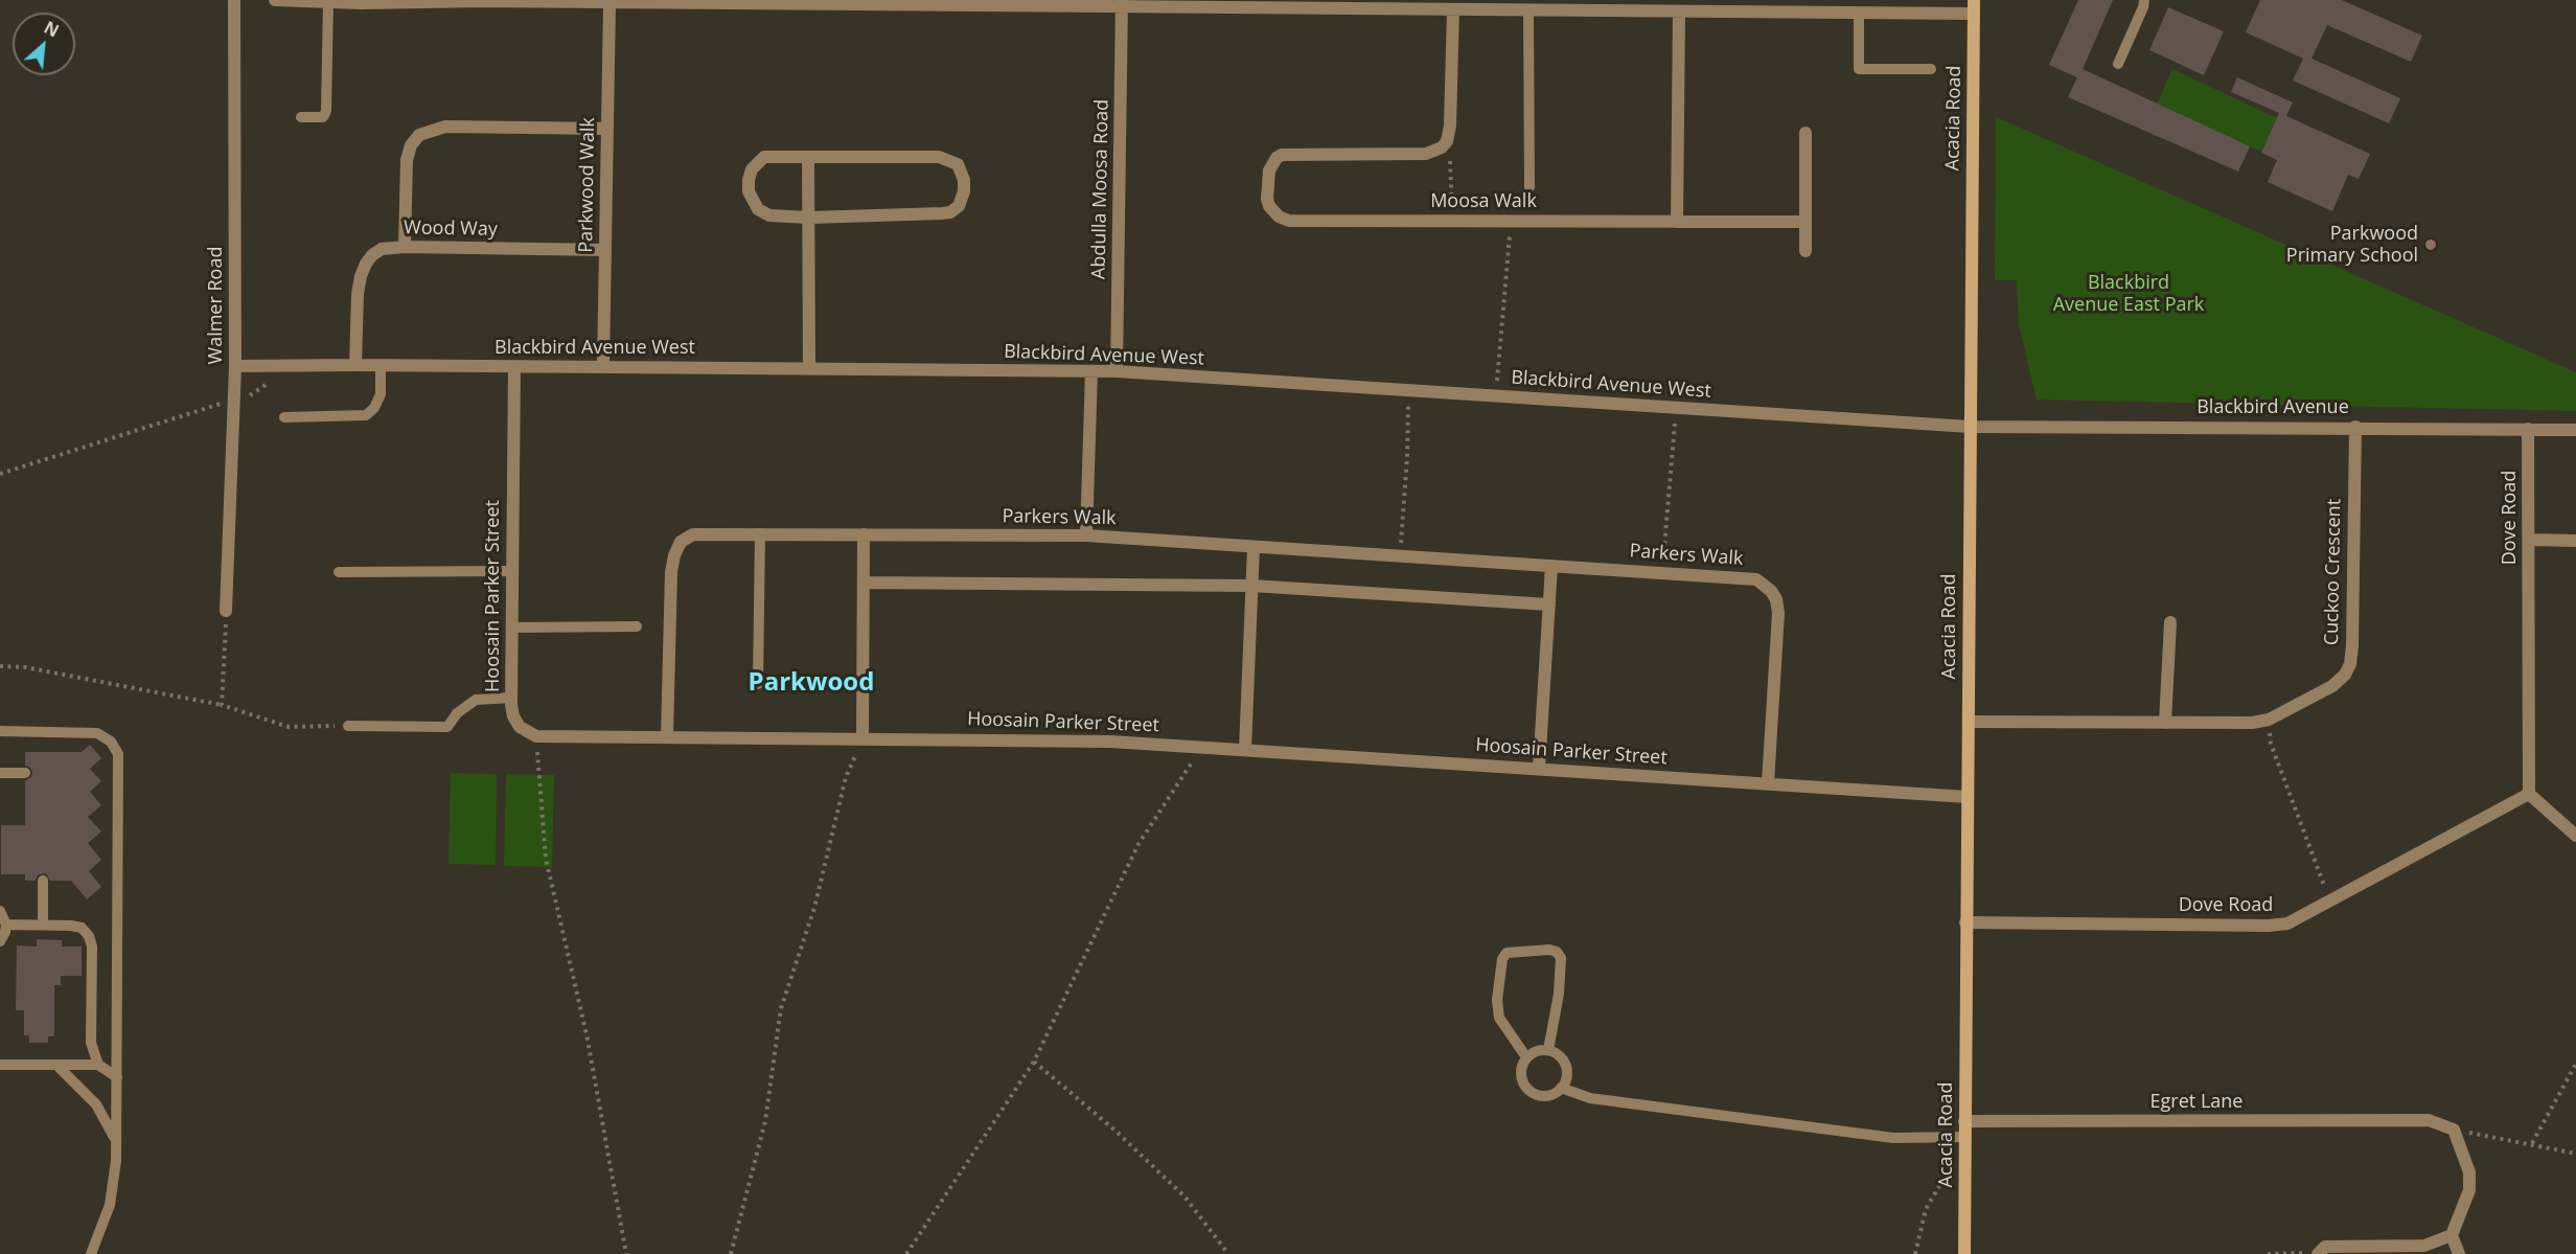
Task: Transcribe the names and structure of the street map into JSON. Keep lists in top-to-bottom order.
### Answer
{
  "streets": {
    "street": [
      "Acacia Road",
      "Parkwood Walk",
      "Abdulla Moosa Road",
      "Moosa Walk",
      "Wood Way",
      "Walmer Road",
      "Blackbird Avenue West",
      "Blackbird Avenue",
      "Parkers Walk",
      "Dove Road",
      "Cuckoo Crescent",
      "Hoosain Parker Street",
      "Egret Lane"
    ]
  },
  "crossings": [
    ["Acacia Road", "Blackbird Avenue West"],
    ["Acacia Road", "Blackbird Avenue"],
    ["Acacia Road", "Dove Road"],
    ["Acacia Road", "Cuckoo Crescent"],
    ["Acacia Road", "Hoosain Parker Street"],
    ["Acacia Road", "Egret Lane"],
    ["Parkwood Walk", "Wood Way"],
    ["Parkwood Walk", "Blackbird Avenue West"],
    ["Abdulla Moosa Road", "Blackbird Avenue West"],
    ["Wood Way", "Blackbird Avenue West"],
    ["Walmer Road", "Blackbird Avenue West"],
    ["Blackbird Avenue West", "Blackbird Avenue"],
    ["Blackbird Avenue West", "Hoosain Parker Street"],
    ["Blackbird Avenue", "Dove Road"],
    ["Blackbird Avenue", "Cuckoo Crescent"],
    ["Parkers Walk", "Hoosain Parker Street"]
  ],
  "districts": ["Parkwood"],
  "parks": ["Blackbird Avenue East Park"],
  "places": ["Parkwood Primary School"],
  "north": "top right"
}
